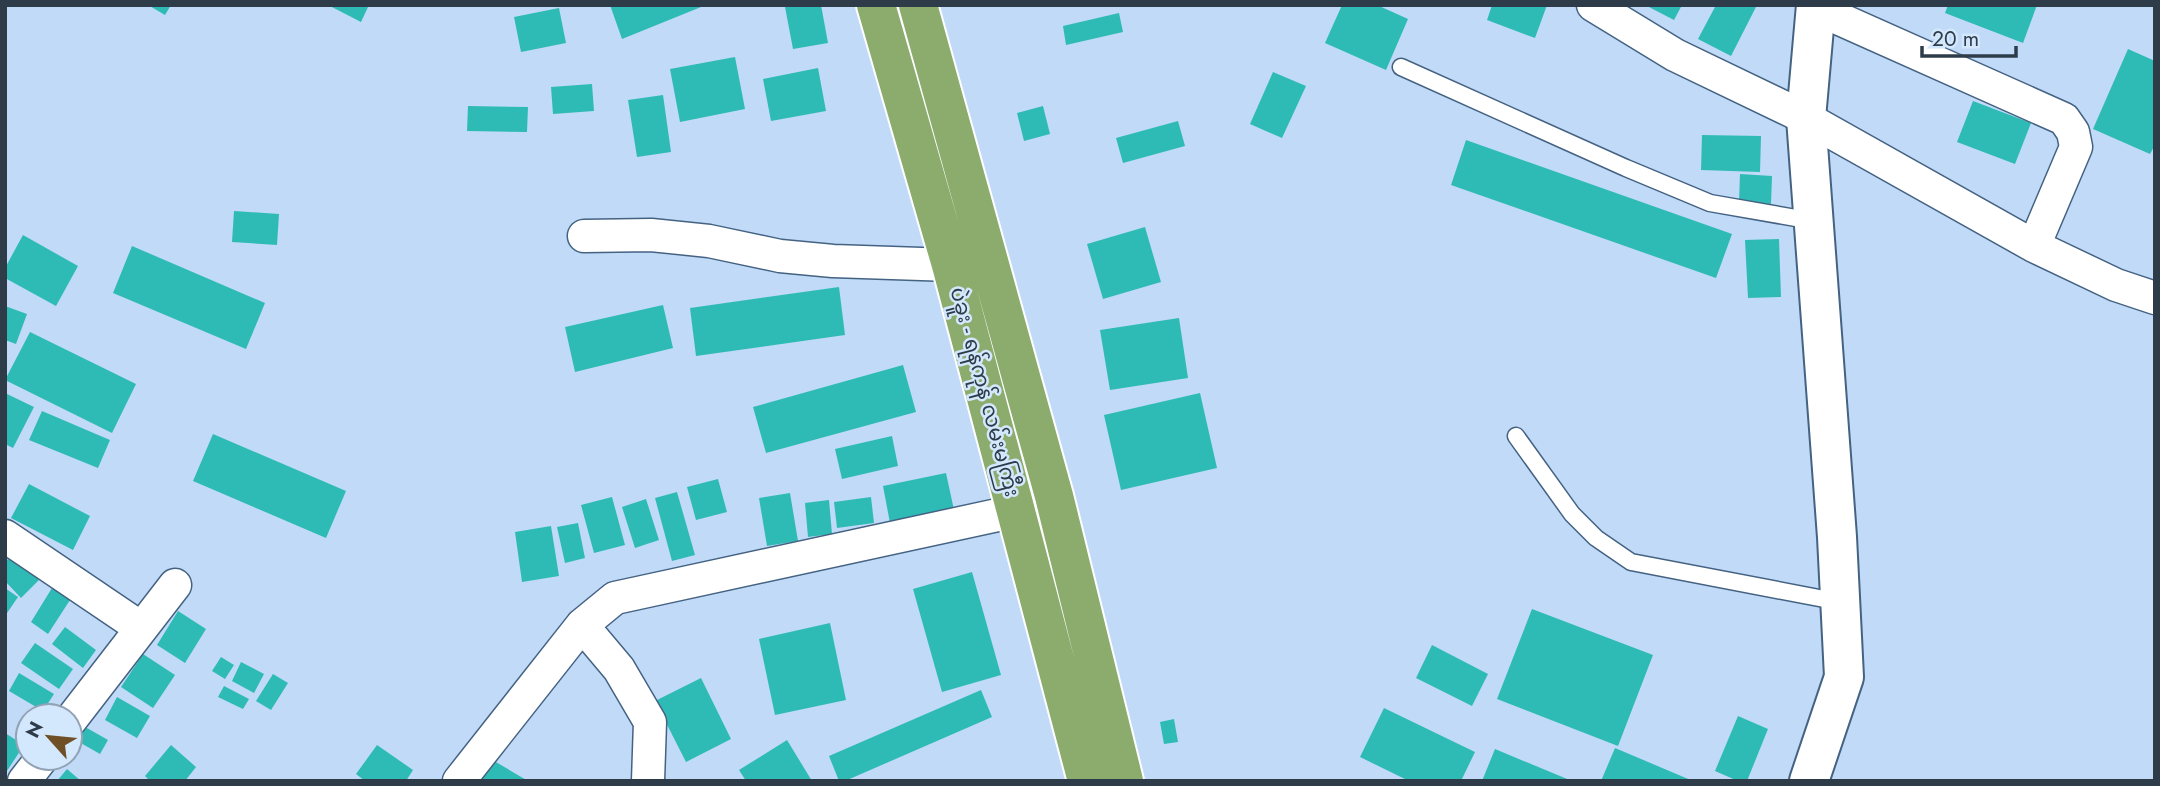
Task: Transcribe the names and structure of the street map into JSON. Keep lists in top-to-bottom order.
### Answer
{
  "streets": {
    "highway": ["ပဲခူး - ရန်ကုန် လမ်းမကြီး"]
  },
  "scale_bar": "20 m",
  "north": "top left"
}
